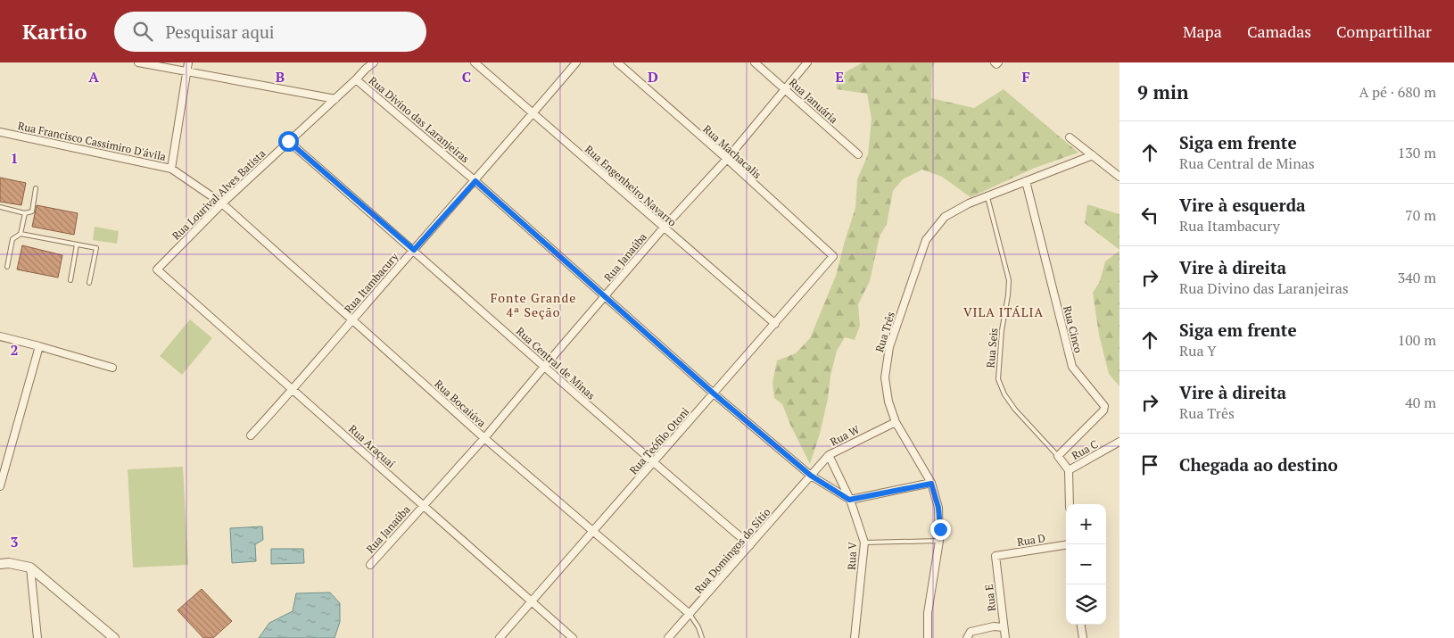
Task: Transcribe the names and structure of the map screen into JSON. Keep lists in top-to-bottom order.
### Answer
{
  "streets": {
    "street": [
      "Rua Januária",
      "Rua Divino das Laranjeiras",
      "Rua Francisco Cassimiro D'ávila",
      "Rua Machacalis",
      "Rua Engenheiro Navarro",
      "Rua Lourival Alves Batista",
      "Rua Janaúba",
      "Rua Itambacury",
      "Rua Cinco",
      "Rua Três",
      "Rua Central de Minas",
      "Rua Bocaiúva",
      "Rua W",
      "Rua Teófilo Otoni",
      "Rua Araçuaí",
      "Rua C",
      "Rua D",
      "Rua Domingos do Sítio",
      "Rua V",
      "Rua E"
    ],
    "lane": ["Rua Seis"]
  },
  "crossings": [
    ["Rua Januária", "Rua Janaúba"],
    ["Rua Divino das Laranjeiras", "Rua Lourival Alves Batista"],
    ["Rua Divino das Laranjeiras", "Rua Janaúba"],
    ["Rua Divino das Laranjeiras", "Rua Itambacury"],
    ["Rua Divino das Laranjeiras", "Rua W"],
    ["Rua Divino das Laranjeiras", "Rua Teófilo Otoni"],
    ["Rua Divino das Laranjeiras", "Rua Domingos do Sítio"],
    ["Rua Divino das Laranjeiras", "Rua V"],
    ["Rua Francisco Cassimiro D'ávila", "Rua Lourival Alves Batista"],
    ["Rua Francisco Cassimiro D'ávila", "Rua Bocaiúva"],
    ["Rua Machacalis", "Rua Janaúba"],
    ["Rua Machacalis", "Rua Teófilo Otoni"],
    ["Rua Engenheiro Navarro", "Rua Janaúba"],
    ["Rua Engenheiro Navarro", "Rua Itambacury"],
    ["Rua Engenheiro Navarro", "Rua Teófilo Otoni"],
    ["Rua Lourival Alves Batista", "Rua Central de Minas"],
    ["Rua Lourival Alves Batista", "Rua Bocaiúva"],
    ["Rua Lourival Alves Batista", "Rua Araçuaí"],
    ["Rua Janaúba", "Rua Central de Minas"],
    ["Rua Janaúba", "Rua Bocaiúva"],
    ["Rua Janaúba", "Rua Araçuaí"],
    ["Rua Itambacury", "Rua Central de Minas"],
    ["Rua Itambacury", "Rua Bocaiúva"],
    ["Rua Itambacury", "Rua Araçuaí"],
    ["Rua Cinco", "Rua Três"],
    ["Rua Cinco", "Rua Seis"],
    ["Rua Três", "Rua Seis"],
    ["Rua Três", "Rua W"],
    ["Rua Central de Minas", "Rua Teófilo Otoni"],
    ["Rua Central de Minas", "Rua Domingos do Sítio"],
    ["Rua Bocaiúva", "Rua Teófilo Otoni"],
    ["Rua Bocaiúva", "Rua Domingos do Sítio"],
    ["Rua W", "Rua Domingos do Sítio"],
    ["Rua W", "Rua V"],
    ["Rua Teófilo Otoni", "Rua Araçuaí"],
    ["Rua D", "Rua E"]
  ],
  "districts": ["Fonte Grande 4ª Seção", "VILA ITÁLIA"],
  "page": {
    "header": "Kartio",
    "search": "Pesquisar aqui",
    "nav": ["Mapa", "Camadas", "Compartilhar"],
    "heading": ["9 min", "A pé · 680 m"],
    "list": [
      ["Siga em frente", "Rua Central de Minas", "130 m"],
      ["Vire à esquerda", "Rua Itambacury", "70 m"],
      ["Vire à direita", "Rua Divino das Laranjeiras", "340 m"],
      ["Siga em frente", "Rua Y", "100 m"],
      ["Vire à direita", "Rua Três", "40 m"],
      "Chegada ao destino"
    ],
    "map_buttons": ["+", "−"]
  },
  "grid": {
    "columns": [
      "A",
      "B",
      "C",
      "D",
      "E",
      "F"
    ],
    "rows": ["1", "2", "3"]
  }
}
